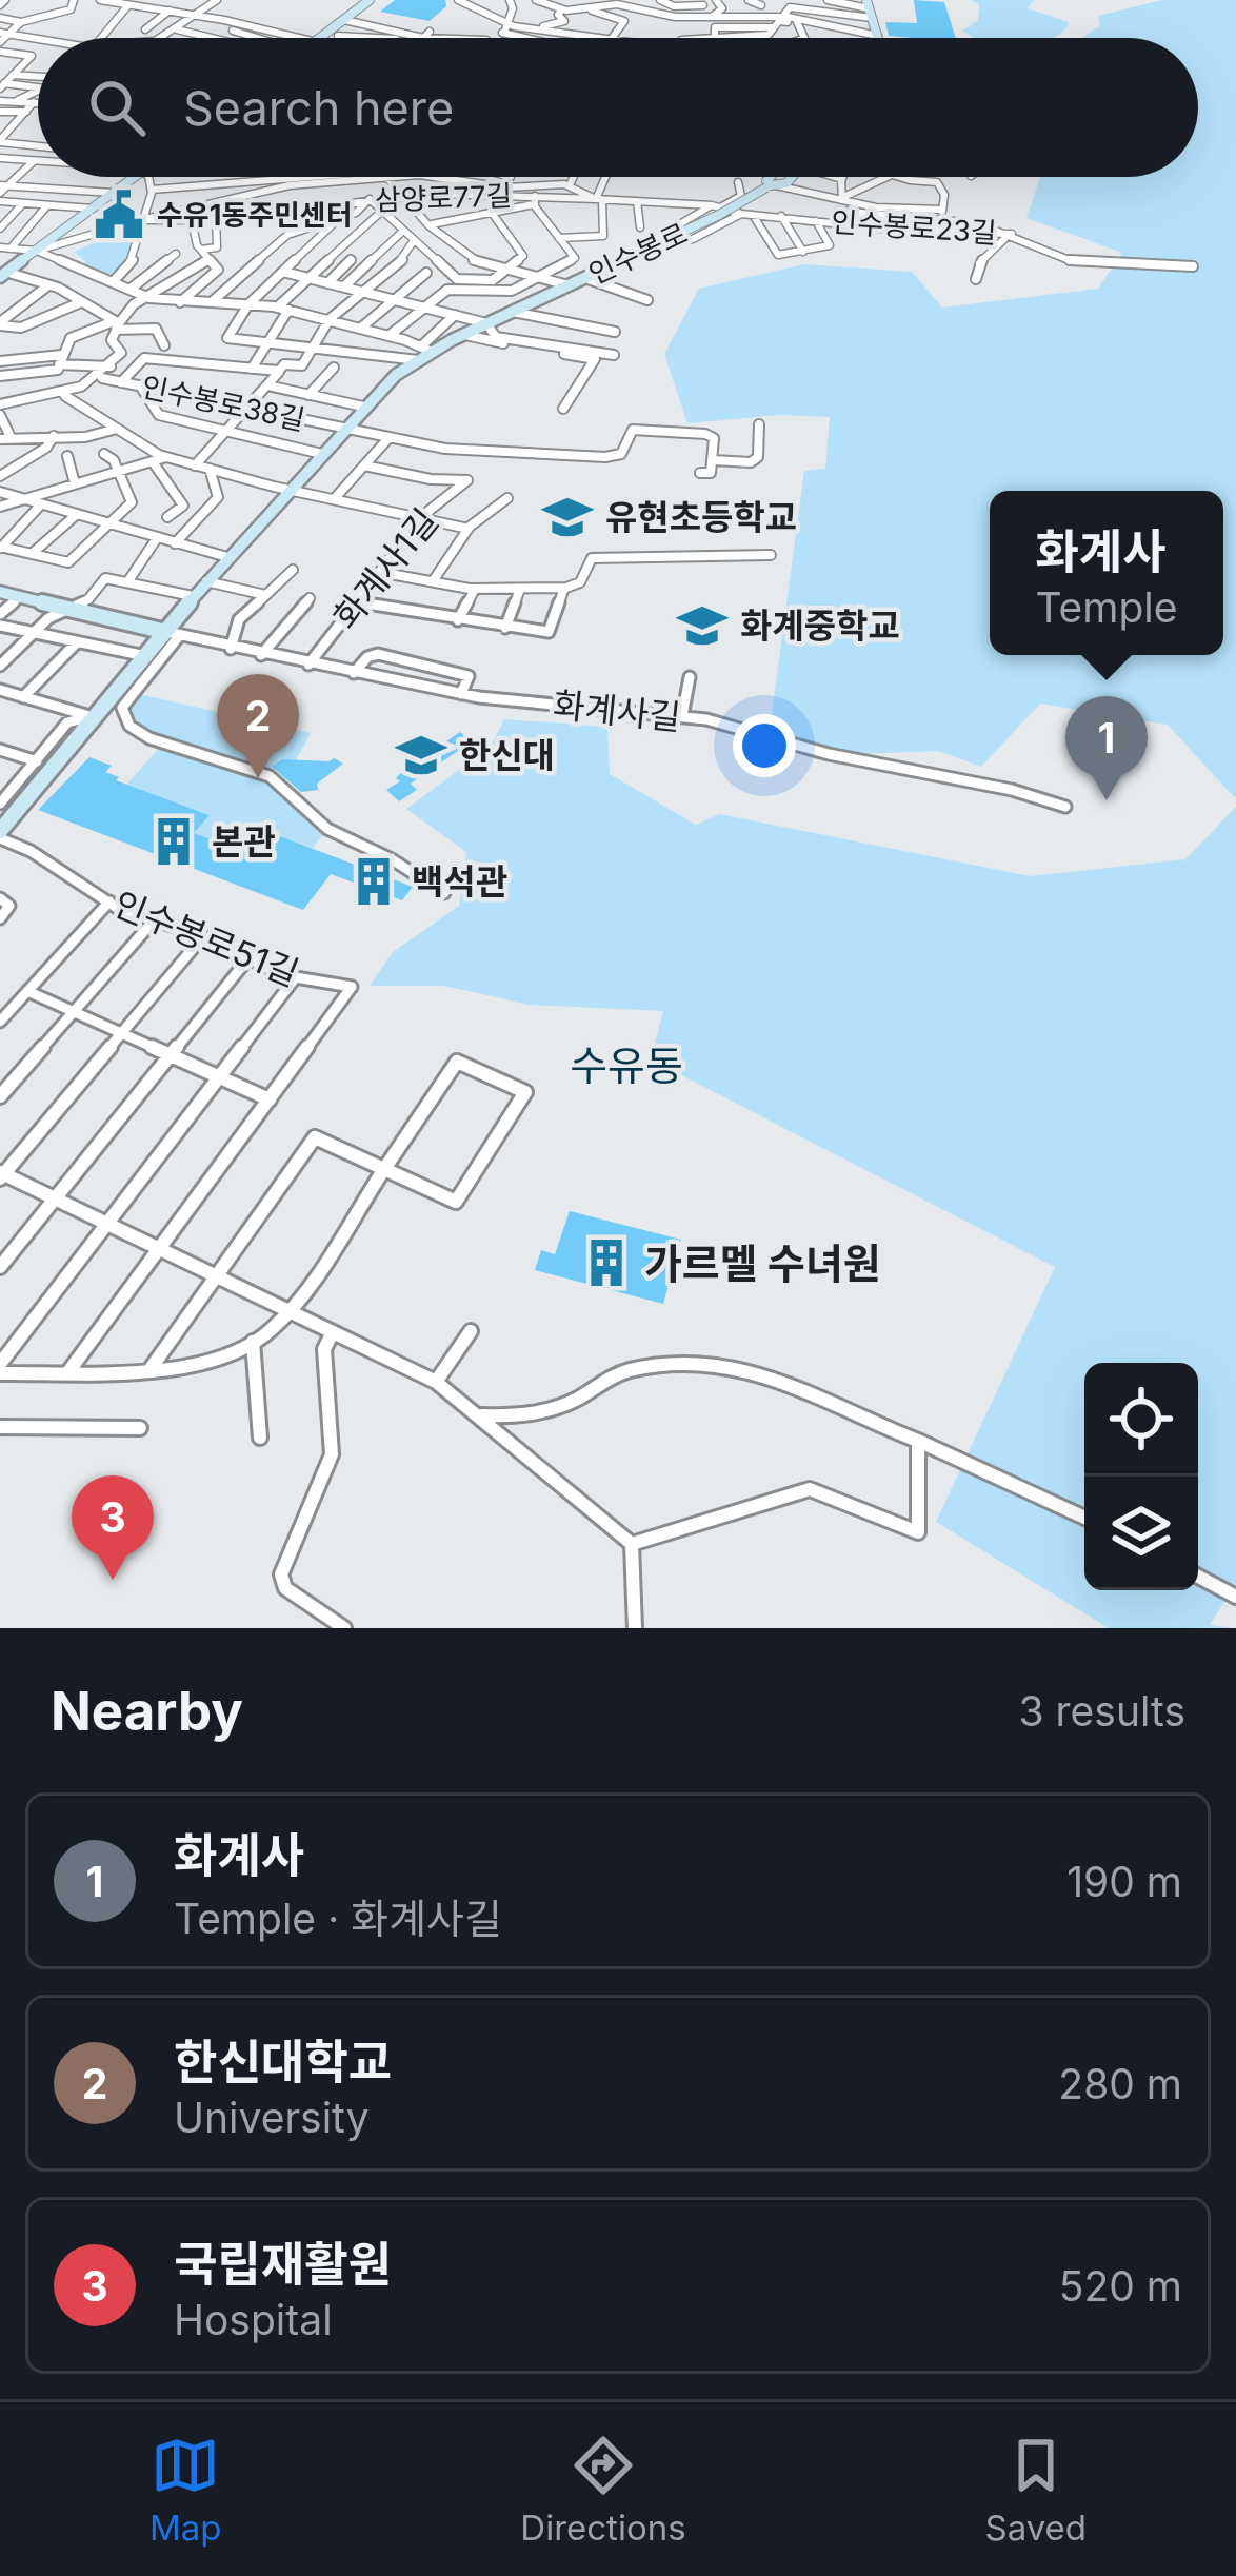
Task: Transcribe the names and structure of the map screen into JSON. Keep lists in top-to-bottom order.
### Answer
{
  "streets": {
    "main road": ["인수봉로"],
    "street": [
      "삼양로77길",
      "인수봉로23길",
      "인수봉로38길",
      "화계사1길",
      "화계사길",
      "인수봉로51길"
    ]
  },
  "crossings": [
    ["삼양로77길", "인수봉로23길"],
    ["삼양로77길", "인수봉로"],
    ["인수봉로", "인수봉로38길"],
    ["인수봉로", "화계사길"],
    ["인수봉로", "인수봉로51길"],
    ["화계사1길", "화계사길"]
  ],
  "districts": ["수유동"],
  "places": {
    "public building": ["수유1동주민센터"],
    "school or university": ["유현초등학교", "화계중학교", "한신대"],
    "building": ["본관", "백석관", "가르멜 수녀원"]
  },
  "page": {
    "search": "Search here",
    "popup": ["화계사", "Temple"],
    "pins": ["2", "1", "3"],
    "heading": ["Nearby", "3 results"],
    "list": [
      {
        "mark": "1",
        "name": "화계사",
        "note": "Temple · 화계사길",
        "value": "190 m"
      },
      {
        "mark": "2",
        "name": "한신대학교",
        "note": "University",
        "value": "280 m"
      },
      {
        "mark": "3",
        "name": "국립재활원",
        "note": "Hospital",
        "value": "520 m"
      }
    ],
    "nav": ["Map", "Directions", "Saved"]
  }
}
